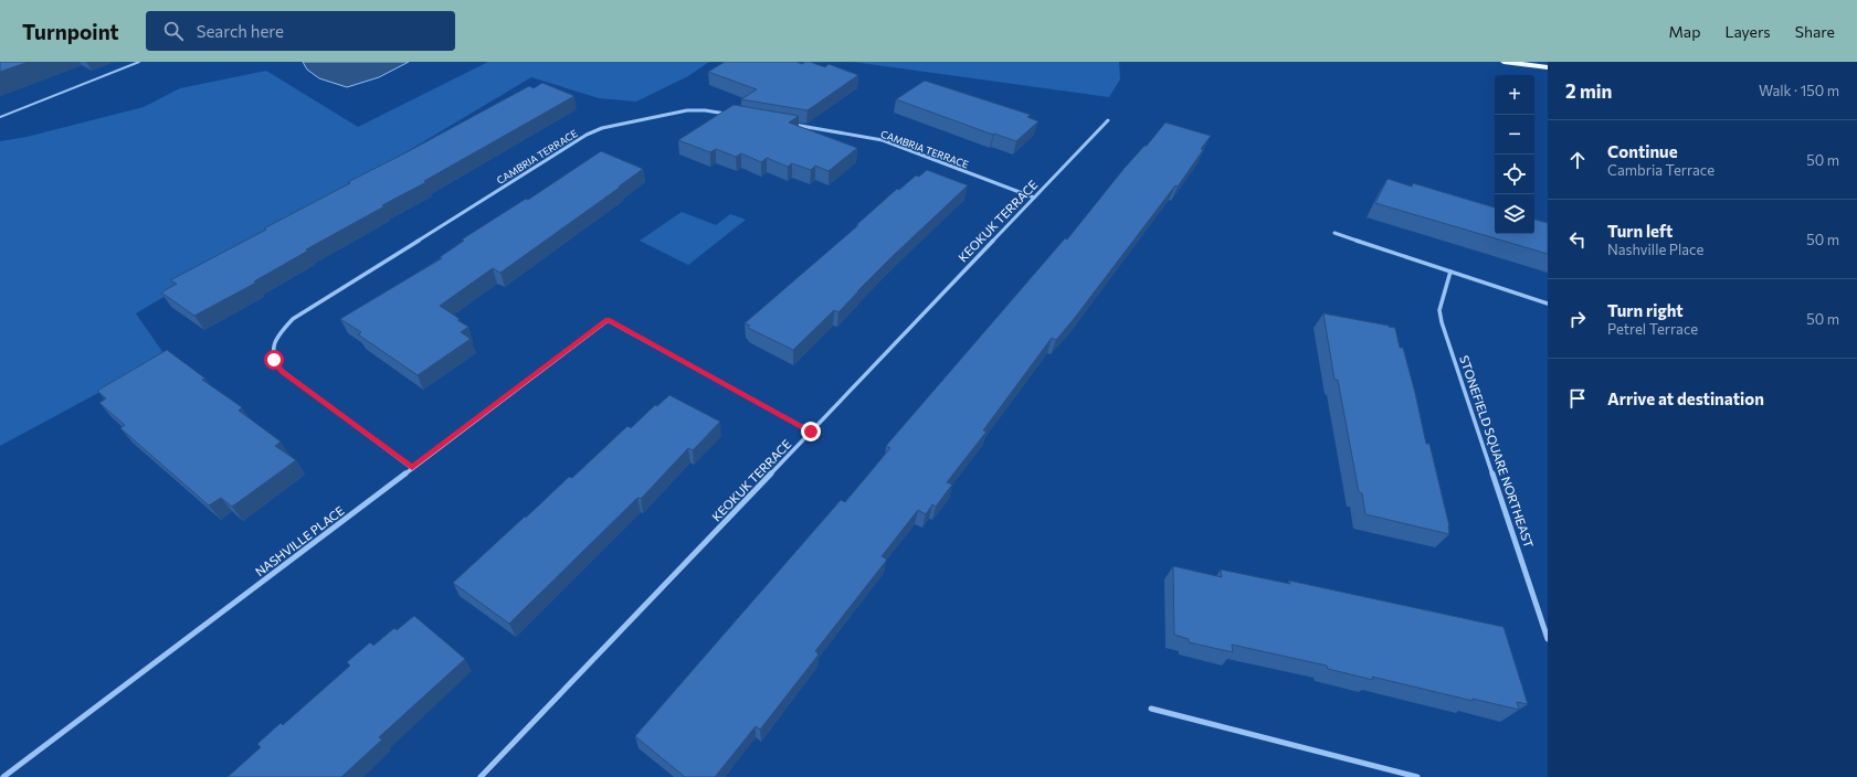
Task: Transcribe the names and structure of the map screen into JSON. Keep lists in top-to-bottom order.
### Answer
{
  "streets": {
    "street": [
      "CAMBRIA TERRACE",
      "KEOKUK TERRACE",
      "STONEFIELD SQUARE NORTHEAST",
      "NASHVILLE PLACE"
    ]
  },
  "crossings": [
    ["CAMBRIA TERRACE", "KEOKUK TERRACE"],
    ["CAMBRIA TERRACE", "NASHVILLE PLACE"],
    ["KEOKUK TERRACE", "NASHVILLE PLACE"]
  ],
  "page": {
    "header": "Turnpoint",
    "search": "Search here",
    "nav": ["Map", "Layers", "Share"],
    "heading": ["2 min", "Walk · 150 m"],
    "map_buttons": ["+", "−"],
    "list": [
      ["Continue", "Cambria Terrace", "50 m"],
      ["Turn left", "Nashville Place", "50 m"],
      ["Turn right", "Petrel Terrace", "50 m"],
      "Arrive at destination"
    ]
  }
}
